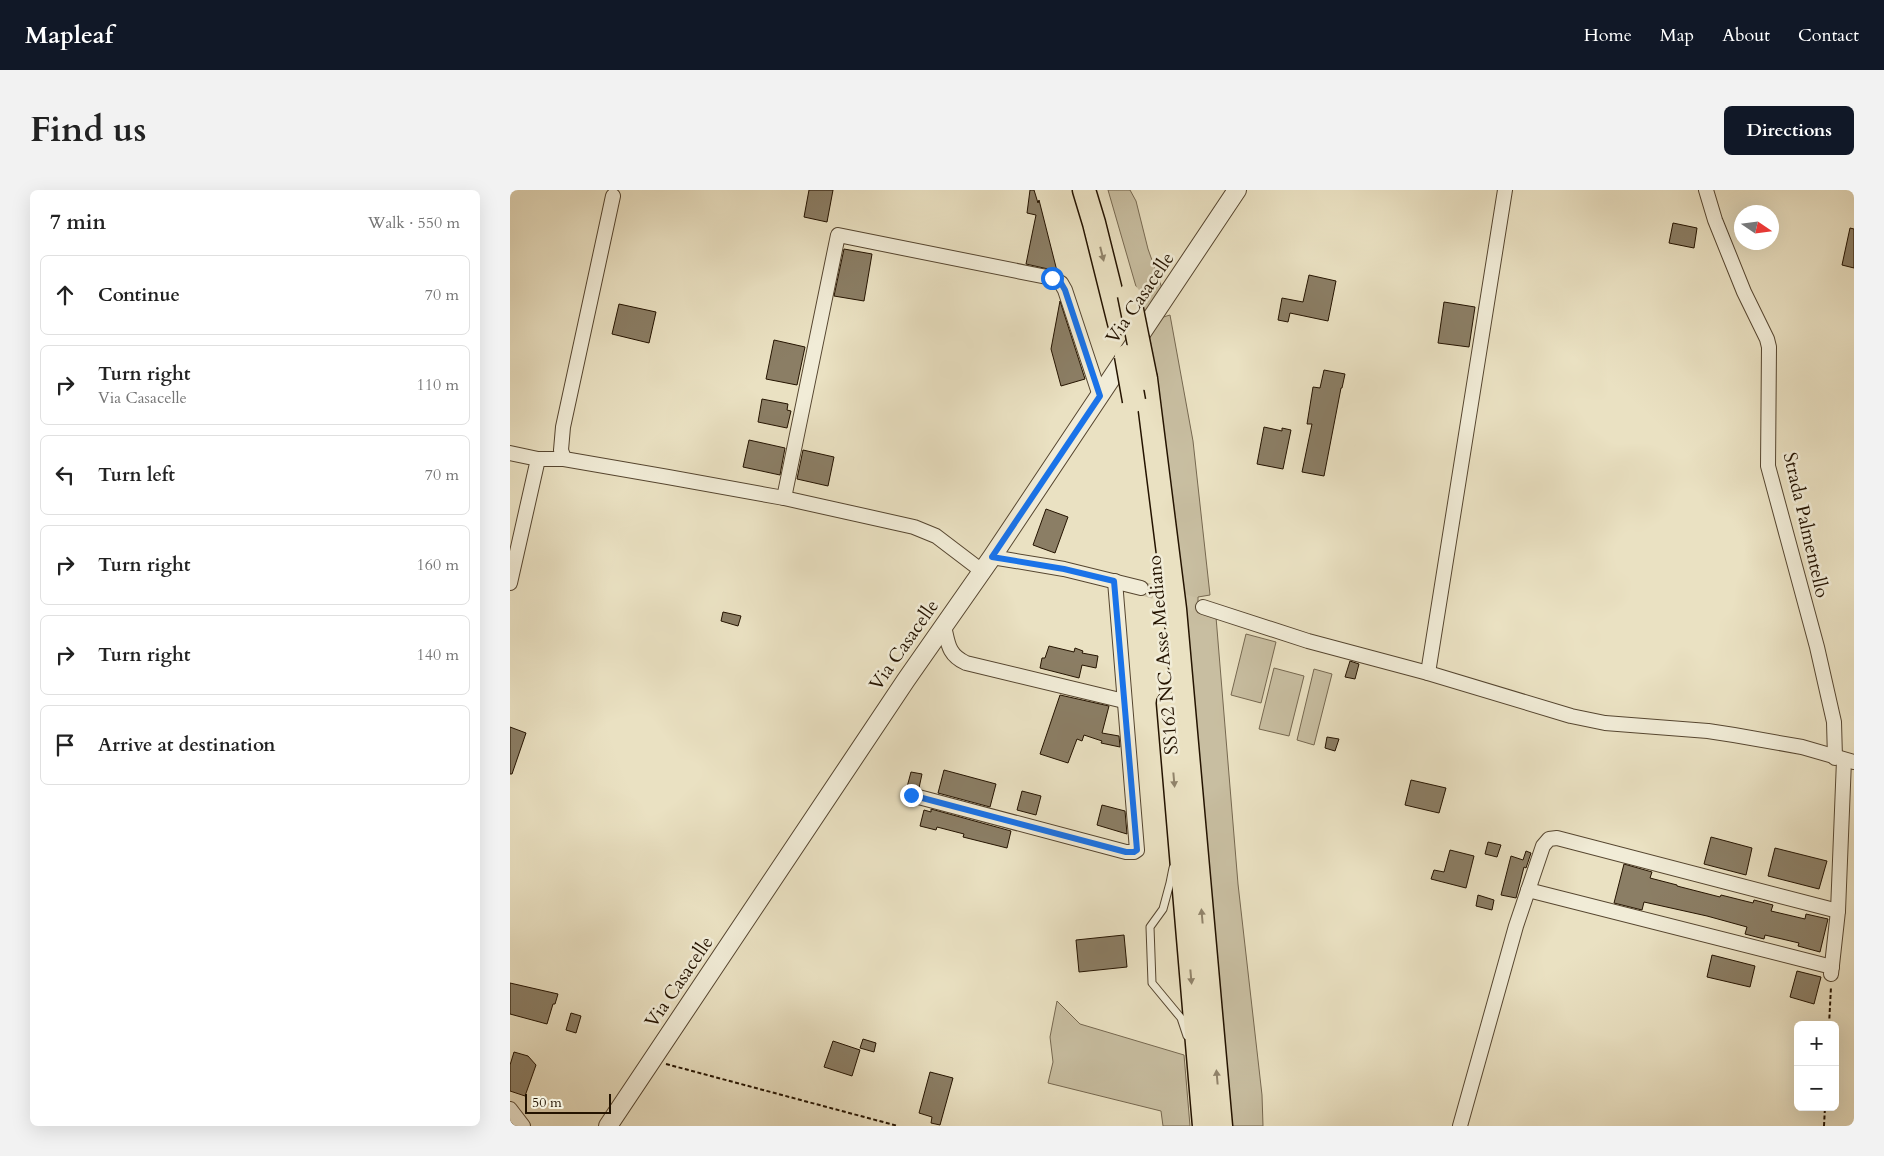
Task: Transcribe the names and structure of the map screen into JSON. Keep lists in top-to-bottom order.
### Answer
{
  "streets": {
    "highway": ["SS162 NC Asse Mediano"],
    "street": ["Via Casacelle", "Strada Palmentello"]
  },
  "scale_bar": "50 m",
  "north": "right",
  "page": {
    "header": "Mapleaf",
    "nav": [
      "Home",
      "Map",
      "About",
      "Contact"
    ],
    "title": "Find us",
    "buttons": "Directions",
    "heading": ["7 min", "Walk · 550 m"],
    "list": [
      ["Continue", "70 m"],
      ["Turn right", "Via Casacelle", "110 m"],
      ["Turn left", "70 m"],
      ["Turn right", "160 m"],
      ["Turn right", "140 m"],
      "Arrive at destination"
    ],
    "map_buttons": ["+", "−"],
    "scale": "50 m"
  }
}
